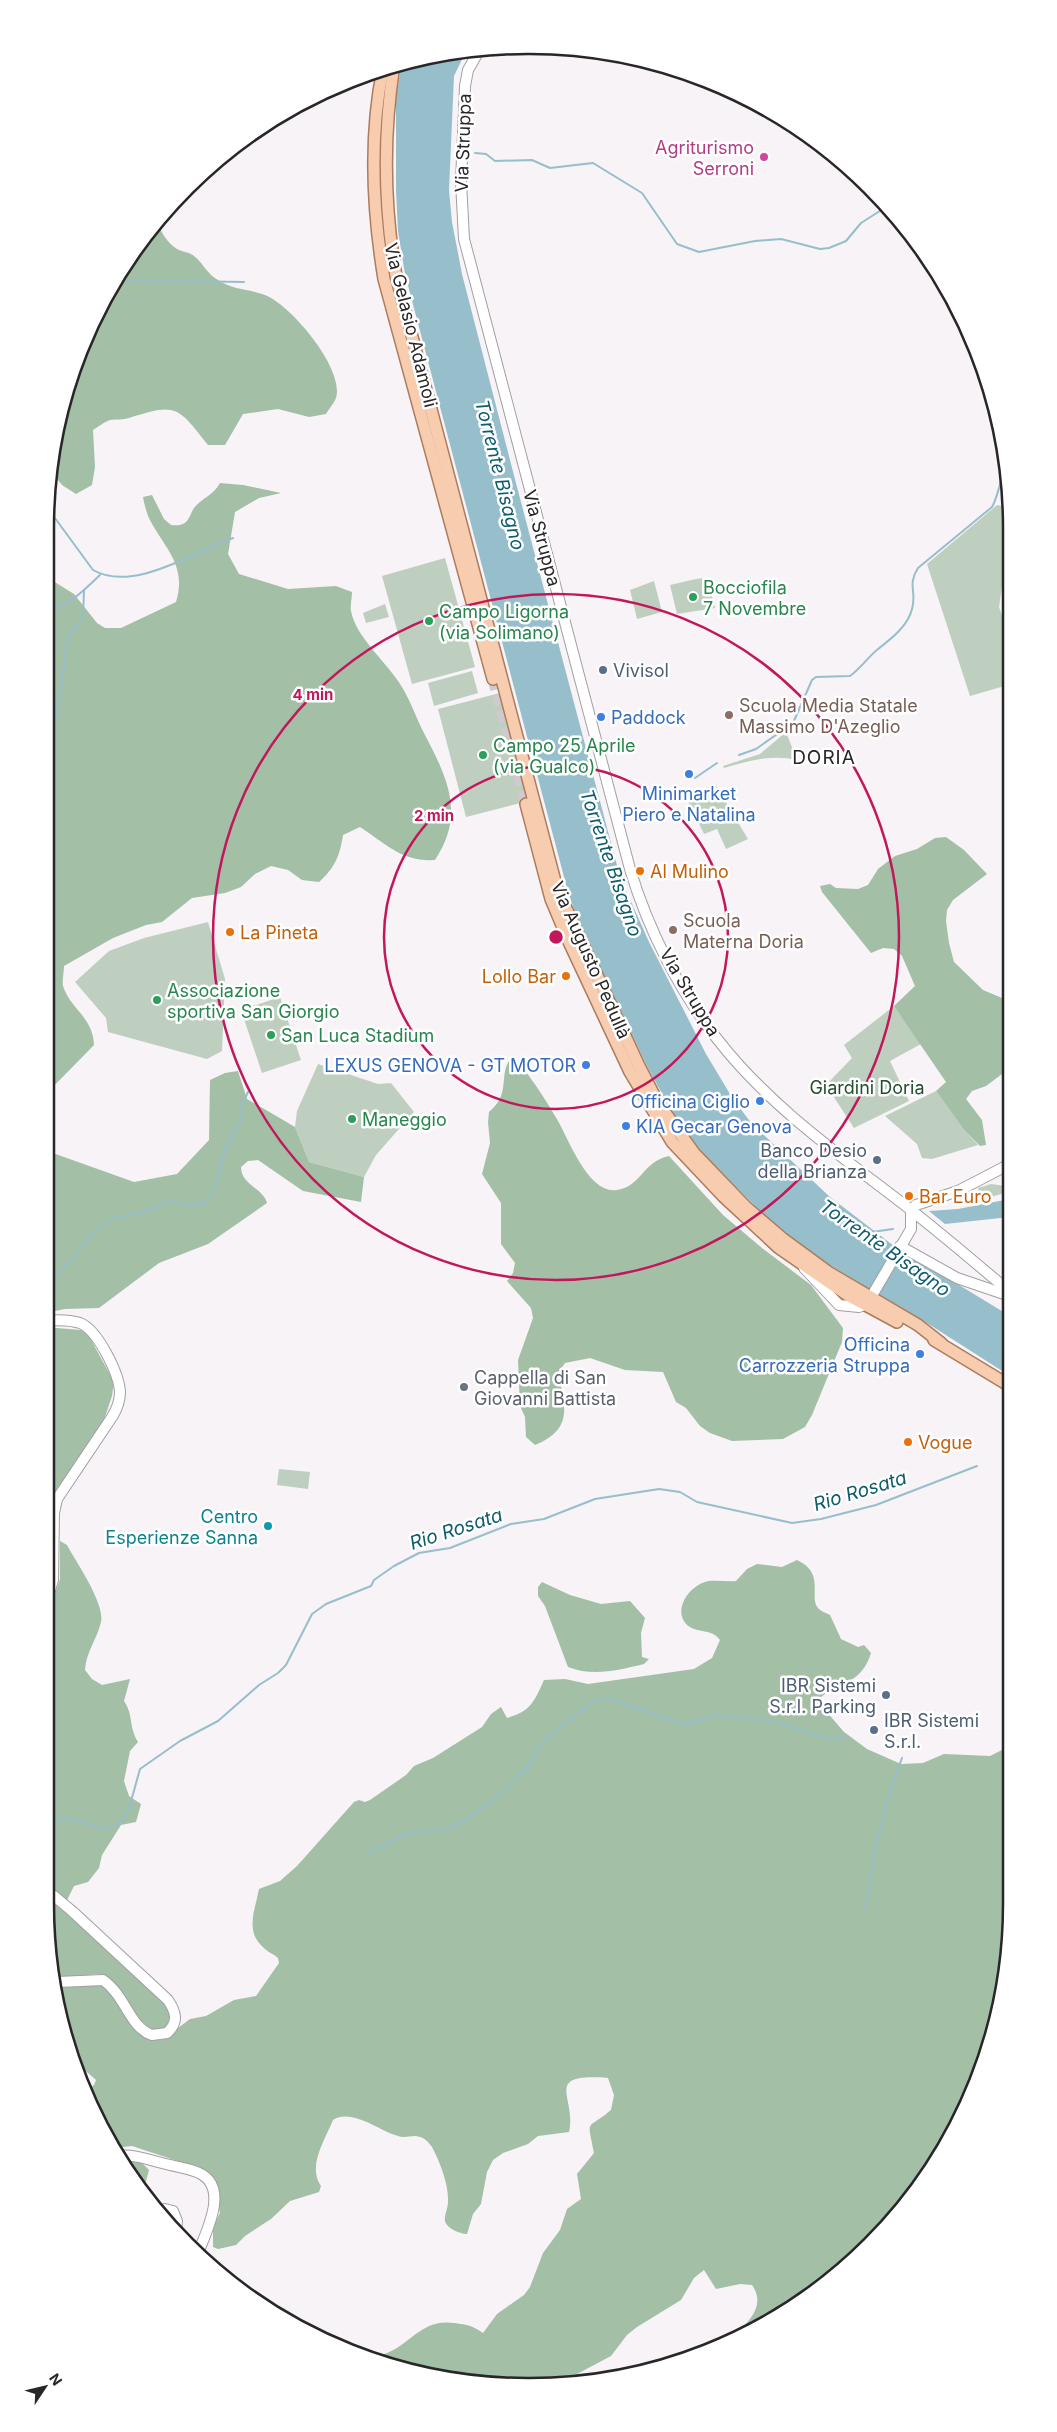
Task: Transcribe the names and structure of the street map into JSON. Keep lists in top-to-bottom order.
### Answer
{
  "streets": {
    "main road": ["Via Struppa", "Via Gelasio Adamoli", "Via Augusto Pedullà"]
  },
  "crossings": [
    ["Via Gelasio Adamoli", "Via Augusto Pedullà"]
  ],
  "districts": ["DORIA"],
  "water": ["Torrente Bisagno", "Rio Rosata"],
  "parks": ["Giardini Doria"],
  "places": [
    "Agriturismo Serroni",
    "Bocciofila 7 Novembre",
    "Campo Ligorna (via Solimano)",
    "Vivisol",
    "Scuola Media Statale Massimo D'Azeglio",
    "Paddock",
    "Campo 25 Aprile (via Gualco)",
    "Minimarket Piero e Natalina",
    "Al Mulino",
    "Scuola Materna Doria",
    "La Pineta",
    "Lollo Bar",
    "Associazione sportiva San Giorgio",
    "San Luca Stadium",
    "LEXUS GENOVA - GT MOTOR",
    "Officina Ciglio",
    "Maneggio",
    "KIA Gecar Genova",
    "Banco Desio della Brianza",
    "Bar Euro",
    "Officina Carrozzeria Struppa",
    "Cappella di San Giovanni Battista",
    "Vogue",
    "Centro Esperienze Sanna",
    "IBR Sistemi S.r.l. Parking",
    "IBR Sistemi S.r.l."
  ],
  "north": "top right",
  "rings": ["4 min", "2 min"]
}
